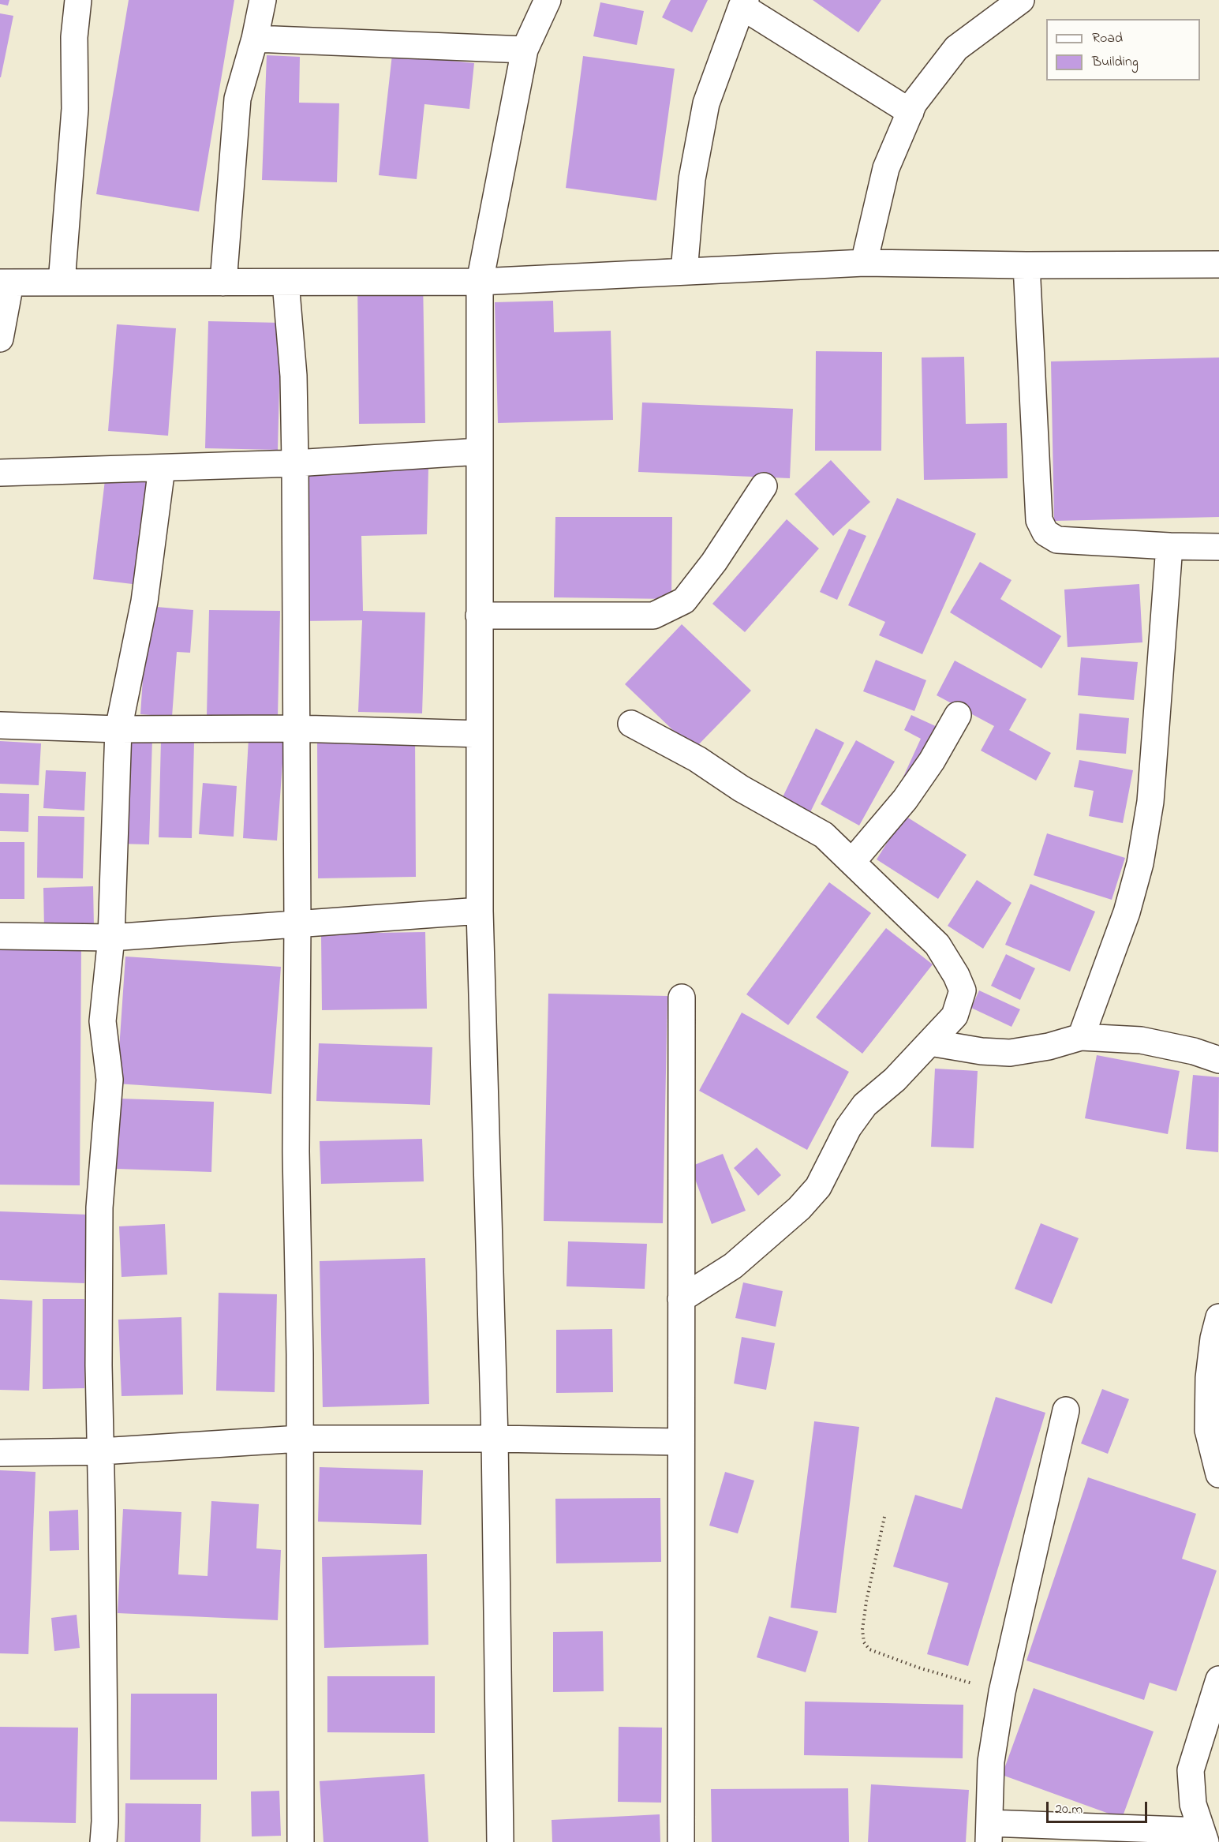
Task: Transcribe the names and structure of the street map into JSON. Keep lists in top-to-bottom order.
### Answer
{
  "legend": ["Road", "Building"],
  "scale_bar": "20 m"
}
